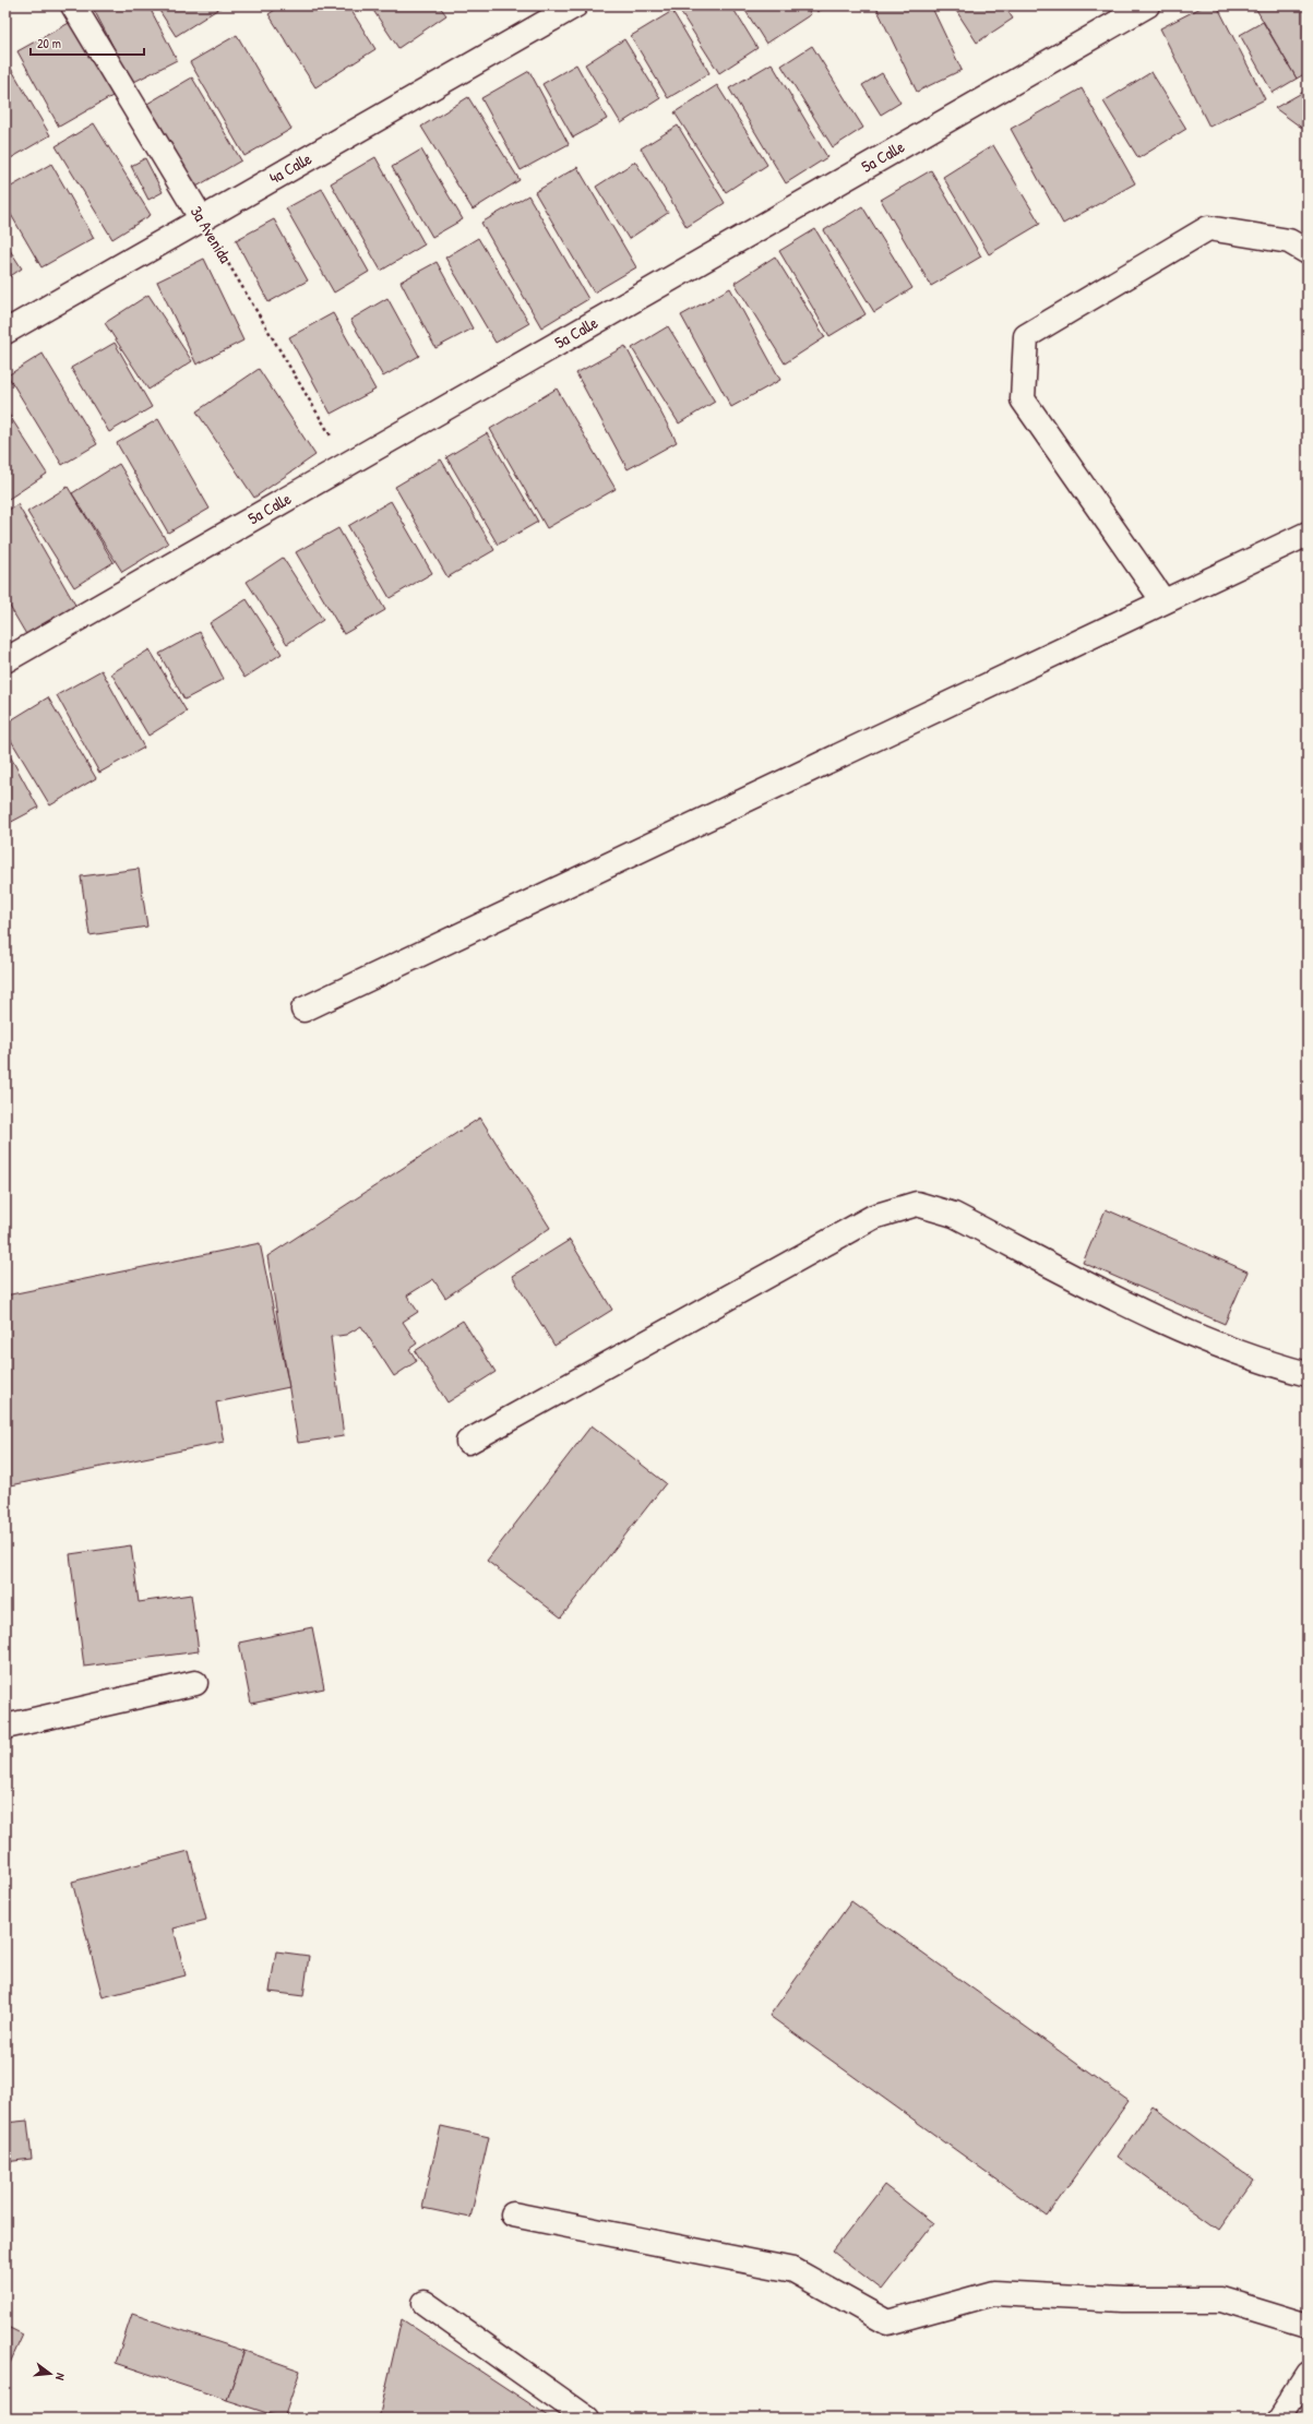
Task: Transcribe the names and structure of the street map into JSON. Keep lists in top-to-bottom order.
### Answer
{
  "streets": {
    "street": ["5a Calle", "4a Calle", "3a Avenida"]
  },
  "crossings": [
    ["5a Calle", "3a Avenida"],
    ["4a Calle", "3a Avenida"]
  ],
  "scale_bar": "20 m",
  "north": "right"
}
